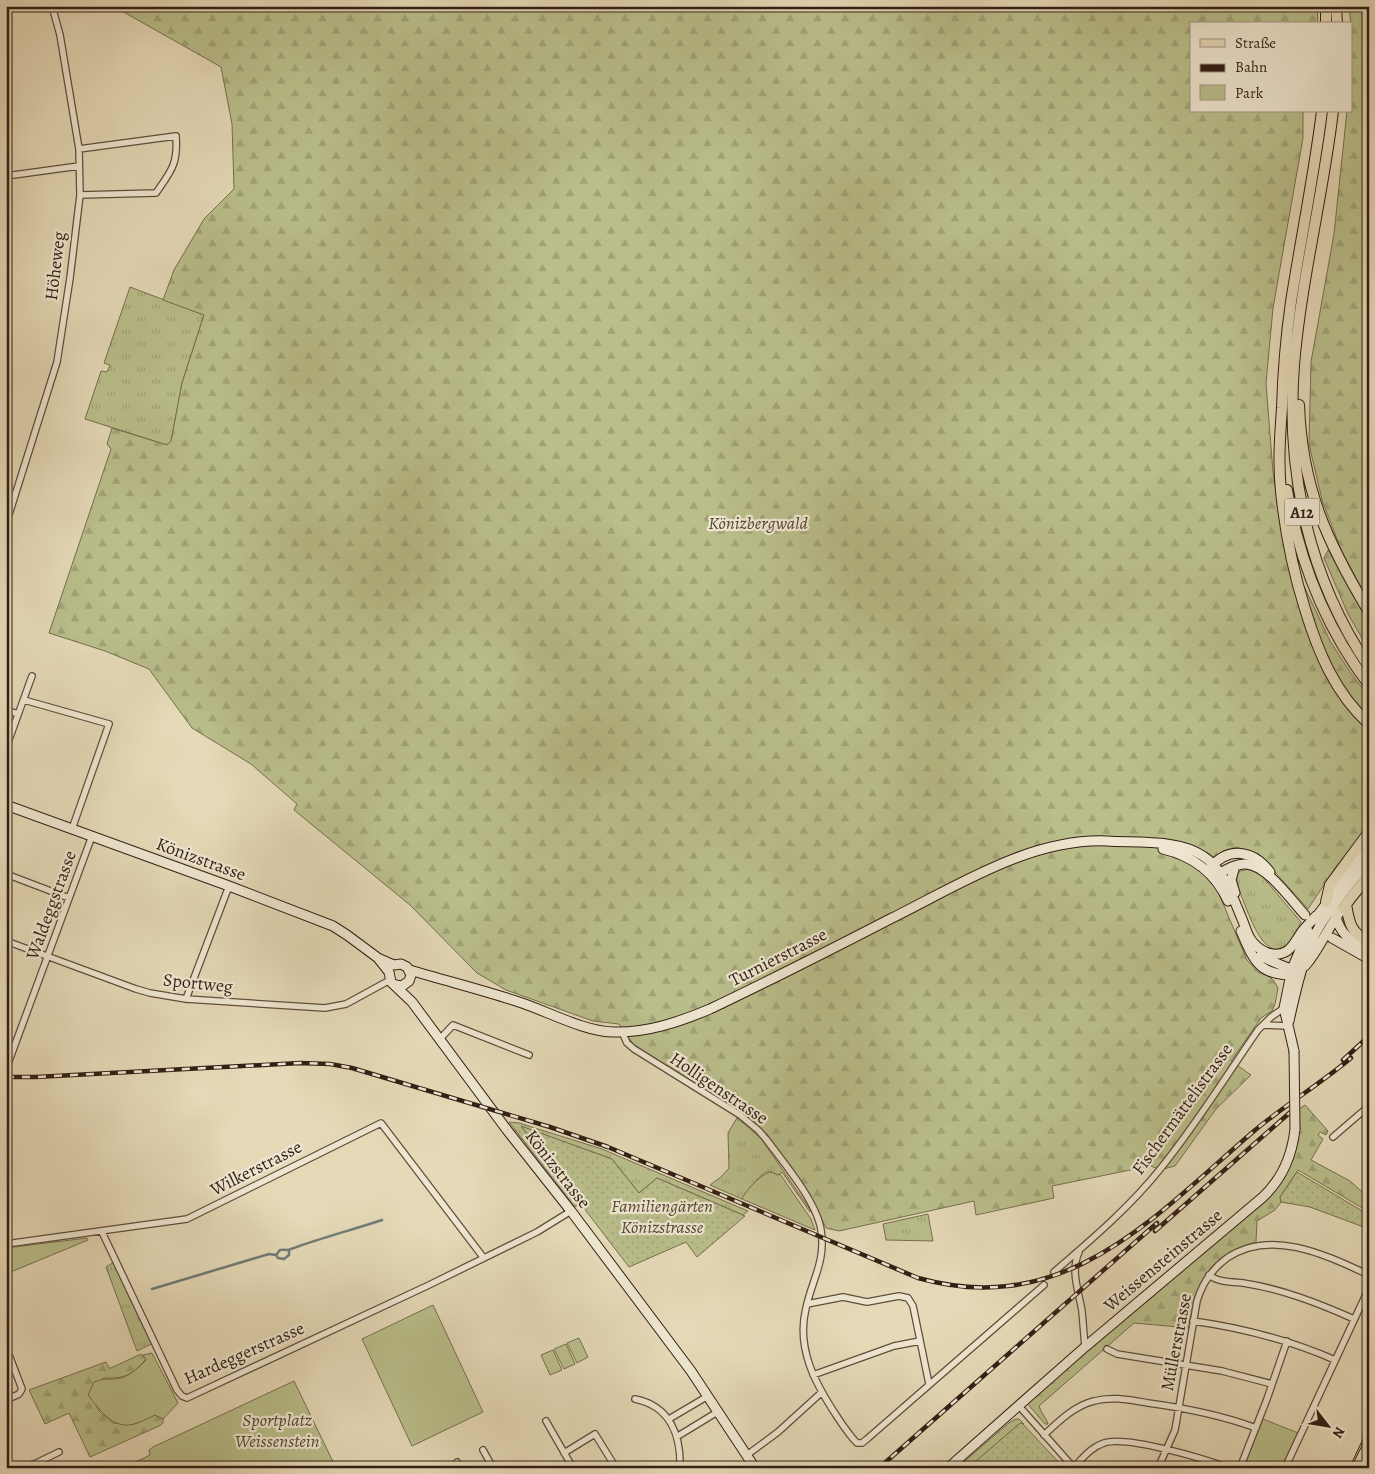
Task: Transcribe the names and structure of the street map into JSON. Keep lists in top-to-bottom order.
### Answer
{
  "streets": {
    "highway": ["A12"],
    "main road": ["Könizstrasse", "Turnierstrasse", "Weissensteinstrasse"],
    "street": [
      "Höheweg",
      "Waldeggstrasse",
      "Sportweg",
      "Holligenstrasse",
      "Fischermättelistrasse",
      "Wilkerstrasse",
      "Müllerstrasse",
      "Hardeggerstrasse"
    ]
  },
  "crossings": [
    ["Könizstrasse", "Waldeggstrasse"],
    ["Könizstrasse", "Turnierstrasse"],
    ["Könizstrasse", "Sportweg"],
    ["Könizstrasse", "Hardeggerstrasse"],
    ["Waldeggstrasse", "Sportweg"],
    ["Turnierstrasse", "Holligenstrasse"],
    ["Turnierstrasse", "Weissensteinstrasse"],
    ["Fischermättelistrasse", "Weissensteinstrasse"],
    ["Wilkerstrasse", "Hardeggerstrasse"]
  ],
  "parks": ["Könizbergwald", "Familiengärten Könizstrasse", "Sportplatz Weissenstein"],
  "legend": ["Straße", "Bahn", "Park"],
  "north": "bottom right"
}
